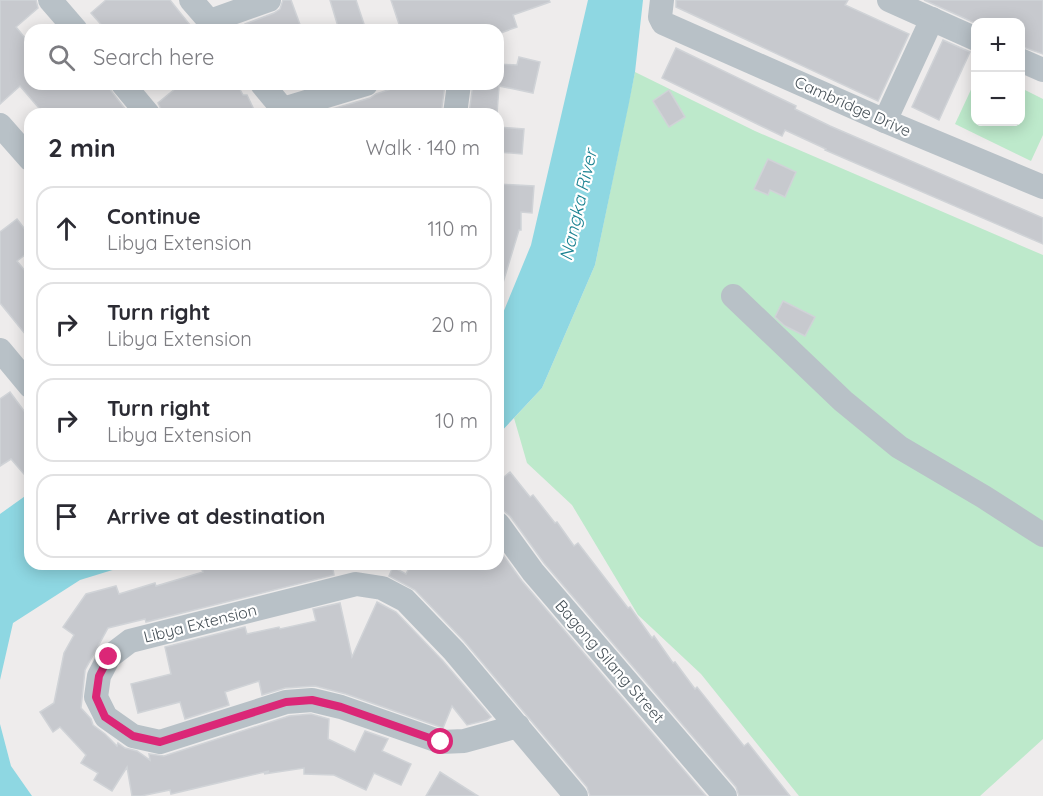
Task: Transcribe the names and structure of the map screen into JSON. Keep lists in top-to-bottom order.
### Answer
{
  "streets": {
    "street": ["Cambridge Drive", "Libya Extension", "Bagong Silang Street"]
  },
  "water": ["Nangka River"],
  "page": {
    "map_buttons": ["+", "−"],
    "search": "Search here",
    "heading": ["2 min", "Walk · 140 m"],
    "list": [
      ["Continue", "Libya Extension", "110 m"],
      ["Turn right", "Libya Extension", "20 m"],
      ["Turn right", "Libya Extension", "10 m"],
      "Arrive at destination"
    ]
  }
}
